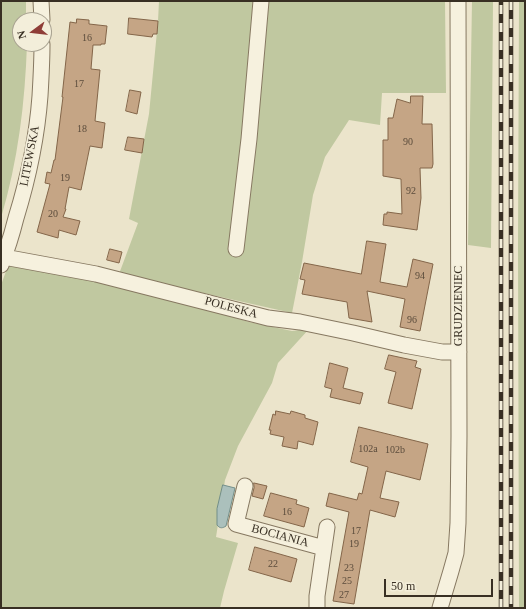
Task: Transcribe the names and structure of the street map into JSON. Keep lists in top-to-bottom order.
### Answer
{
  "streets": {
    "street": [
      "LITEWSKA",
      "GRUDZIENIEC",
      "POLESKA",
      "BOCIANIA"
    ]
  },
  "crossings": [
    ["LITEWSKA", "POLESKA"],
    ["GRUDZIENIEC", "POLESKA"]
  ],
  "house_numbers": [
    "16",
    "17",
    "18",
    "90",
    "19",
    "92",
    "20",
    "94",
    "96",
    "102a",
    "102b",
    "16",
    "17",
    "19",
    "22",
    "23",
    "25",
    "27"
  ],
  "scale_bar": "50 m",
  "north": "left"
}
